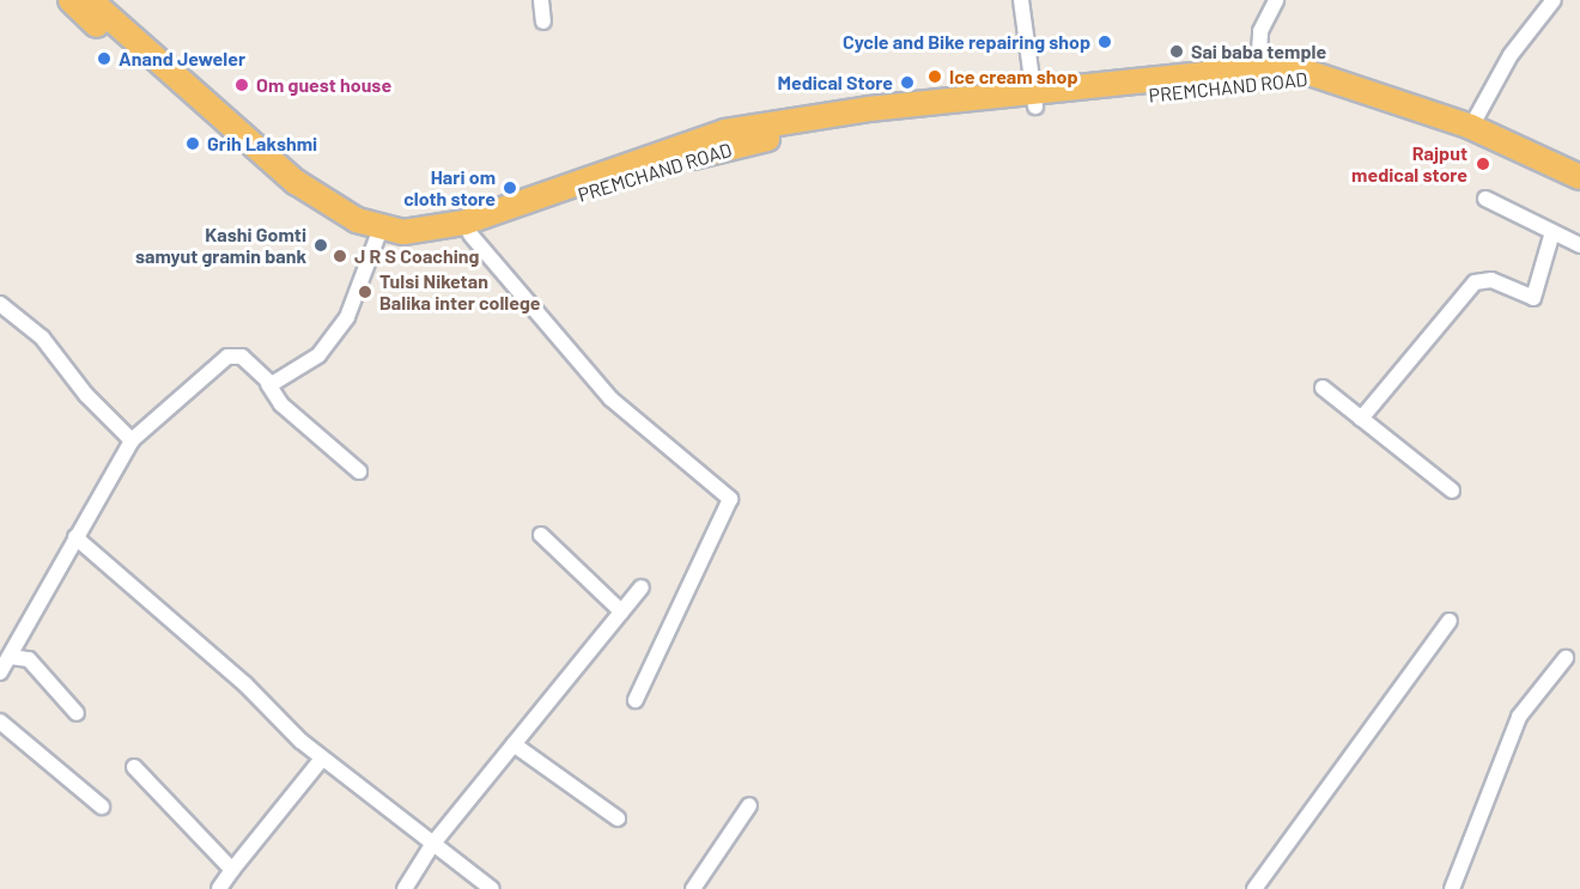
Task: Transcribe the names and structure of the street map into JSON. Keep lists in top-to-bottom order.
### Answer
{
  "streets": {
    "highway": ["PREMCHAND ROAD"]
  },
  "places": [
    "Cycle and Bike repairing shop",
    "Sai baba temple",
    "Anand Jeweler",
    "Ice cream shop",
    "Medical Store",
    "Om guest house",
    "Grih Lakshmi",
    "Rajput medical store",
    "Hari om cloth store",
    "Kashi Gomti samyut gramin bank",
    "J R S Coaching",
    "Tulsi Niketan Balika inter college"
  ]
}
